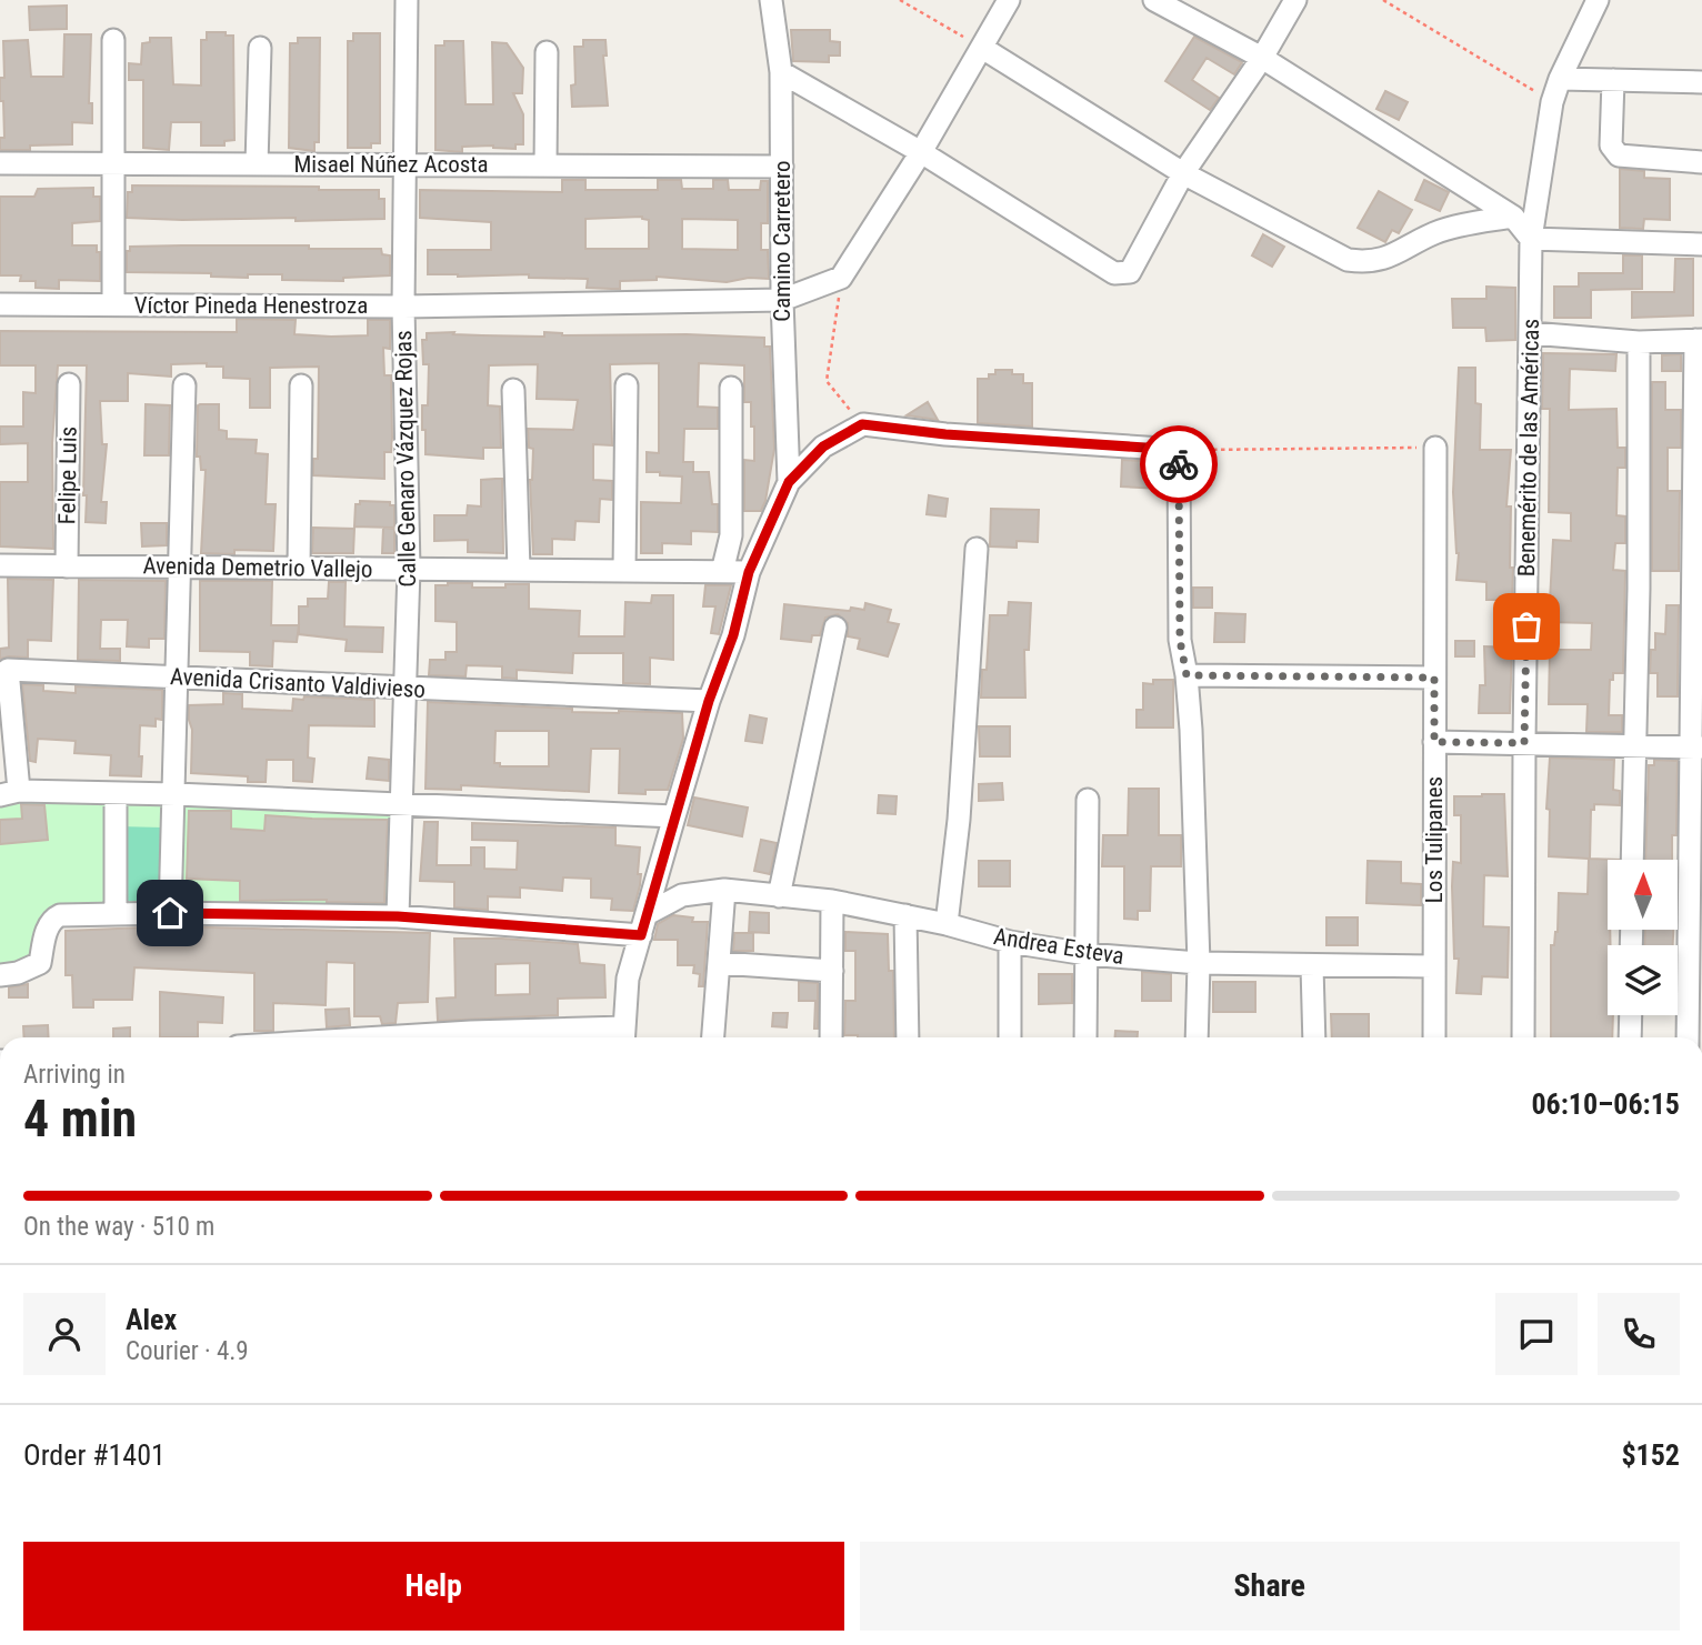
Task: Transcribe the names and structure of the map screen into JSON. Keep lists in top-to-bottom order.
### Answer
{
  "streets": {
    "street": [
      "Misael Núñez Acosta",
      "Camino Carretero",
      "Víctor Pineda Henestroza",
      "Benemérito de las Américas",
      "Calle Genaro Vázquez Rojas",
      "Felipe Luis",
      "Avenida Demetrio Vallejo",
      "Avenida Crisanto Valdivieso",
      "Los Tulipanes",
      "Andrea Esteva"
    ]
  },
  "crossings": [
    ["Misael Núñez Acosta", "Camino Carretero"],
    ["Misael Núñez Acosta", "Calle Genaro Vázquez Rojas"],
    ["Camino Carretero", "Víctor Pineda Henestroza"],
    ["Víctor Pineda Henestroza", "Calle Genaro Vázquez Rojas"],
    ["Calle Genaro Vázquez Rojas", "Avenida Demetrio Vallejo"],
    ["Calle Genaro Vázquez Rojas", "Avenida Crisanto Valdivieso"],
    ["Felipe Luis", "Avenida Demetrio Vallejo"],
    ["Los Tulipanes", "Andrea Esteva"]
  ],
  "north": "top",
  "page": {
    "heading": ["4 min", "Arriving in", "06:10–06:15"],
    "panel": [
      "Alex",
      "Courier · 4.9",
      "Order #1401",
      "$152"
    ],
    "bar": "On the way · 510 m",
    "buttons": ["Help", "Share"]
  }
}
